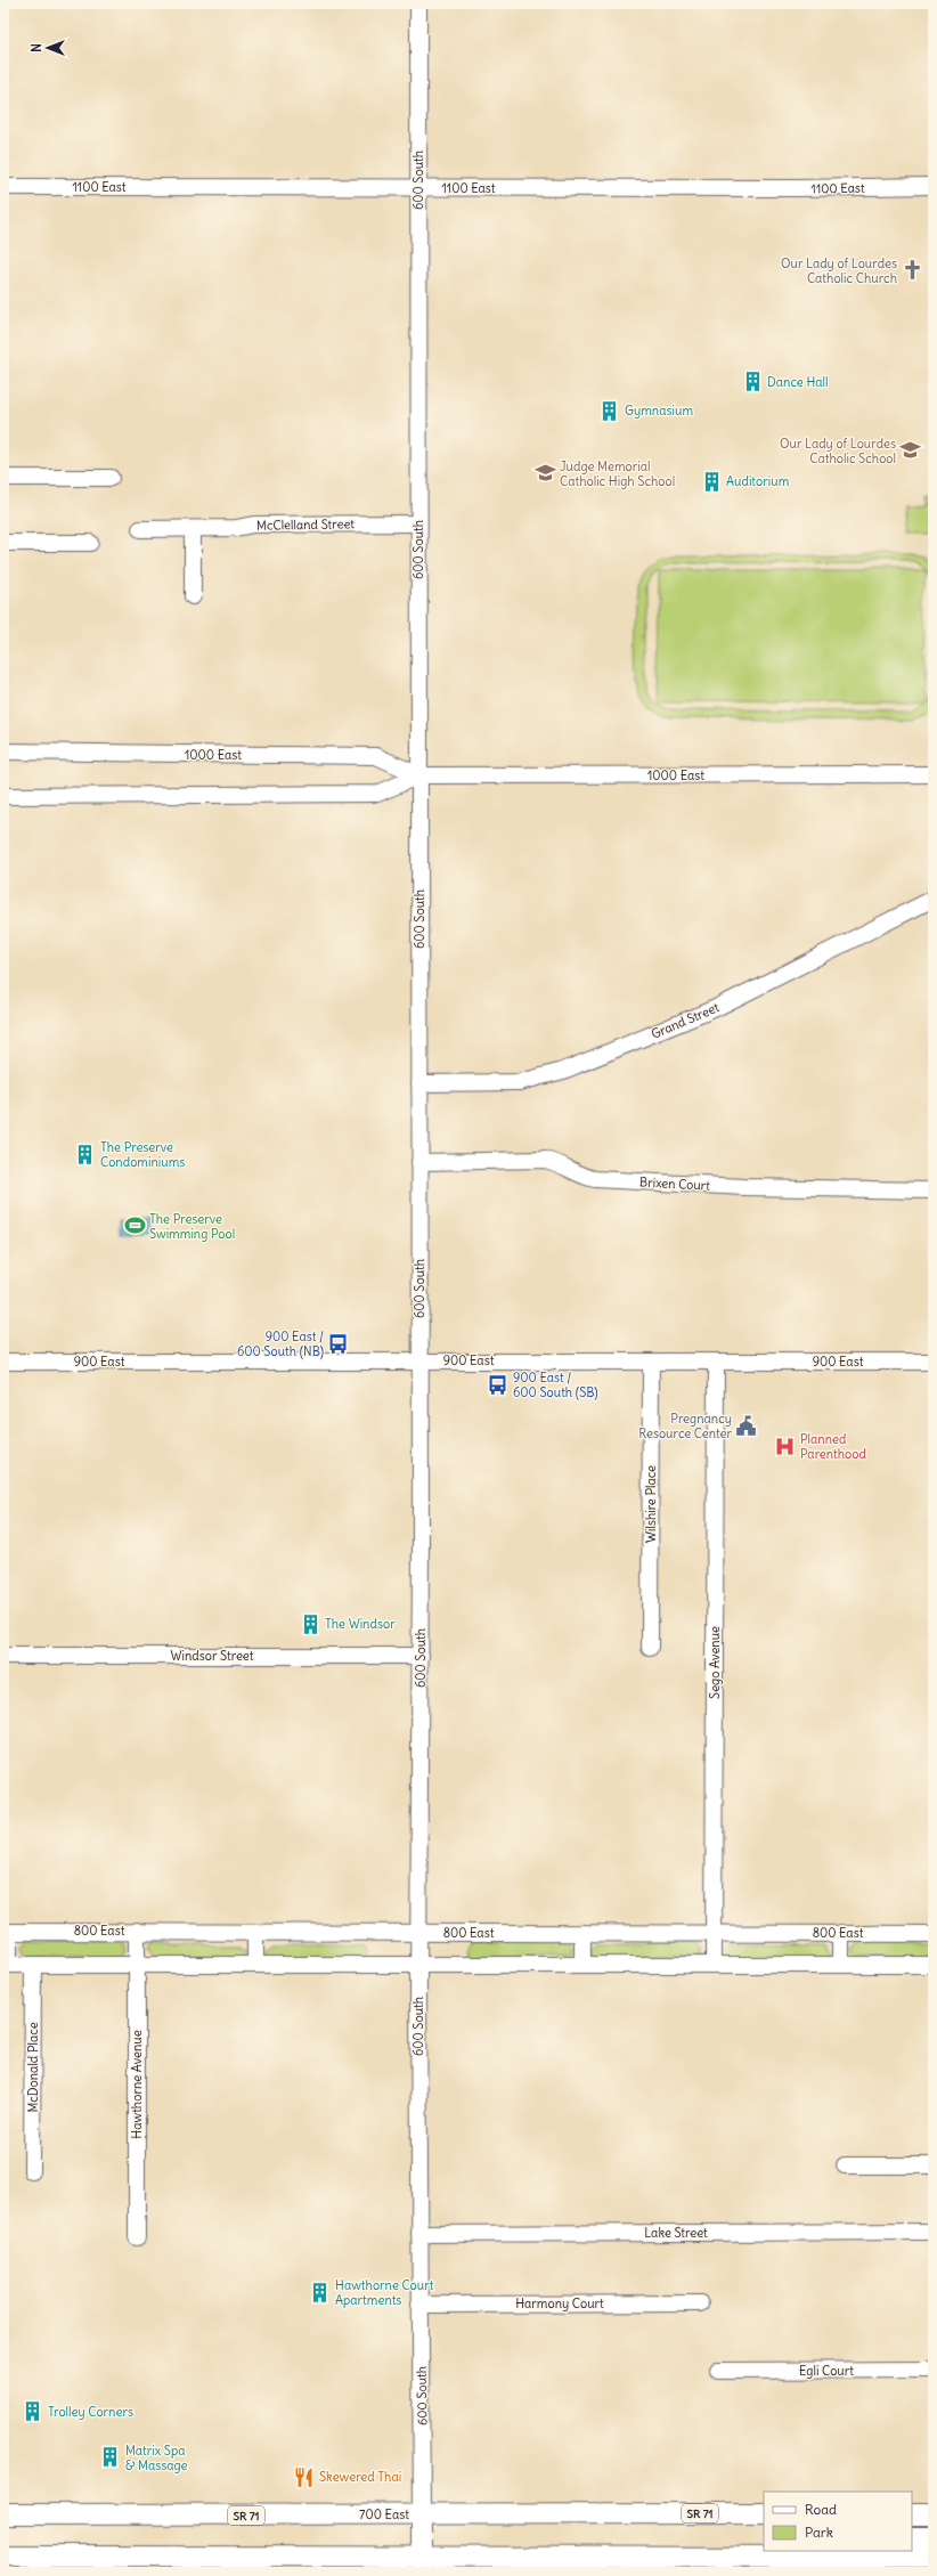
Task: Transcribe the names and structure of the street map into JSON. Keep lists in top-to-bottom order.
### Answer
{
  "streets": {
    "main road": ["600 South", "SR 71", "700 East"],
    "street": [
      "1100 East",
      "McClelland Street",
      "1000 East",
      "Grand Street",
      "Brixen Court",
      "900 East",
      "Wilshire Place",
      "Windsor Street",
      "Sego Avenue",
      "800 East",
      "McDonald Place",
      "Hawthorne Avenue",
      "Lake Street",
      "Harmony Court",
      "Egli Court"
    ]
  },
  "crossings": [
    ["600 South", "1100 East"],
    ["600 South", "McClelland Street"],
    ["600 South", "1000 East"],
    ["600 South", "Grand Street"],
    ["600 South", "Brixen Court"],
    ["600 South", "900 East"],
    ["600 South", "Windsor Street"],
    ["600 South", "800 East"],
    ["600 South", "Lake Street"],
    ["600 South", "Harmony Court"],
    ["600 South", "700 East"],
    ["900 East", "Wilshire Place"],
    ["900 East", "Sego Avenue"],
    ["Sego Avenue", "800 East"],
    ["800 East", "Hawthorne Avenue"]
  ],
  "places": {
    "church": ["Our Lady of Lourdes Catholic Church"],
    "building": [
      "Dance Hall",
      "Gymnasium",
      "Auditorium",
      "The Preserve Condominiums",
      "The Windsor",
      "Hawthorne Court Apartments",
      "Trolley Corners",
      "Matrix Spa & Massage"
    ],
    "school or university": ["Our Lady of Lourdes Catholic School", "Judge Memorial Catholic High School"],
    "sports": ["The Preserve Swimming Pool"],
    "bus stop": ["900 East / 600 South (NB)", "900 East / 600 South (SB)"],
    "public building": ["Pregnancy Resource Center"],
    "hospital": ["Planned Parenthood"],
    "restaurant": ["Skewered Thai"]
  },
  "legend": ["Road", "Park"],
  "north": "left"
}
